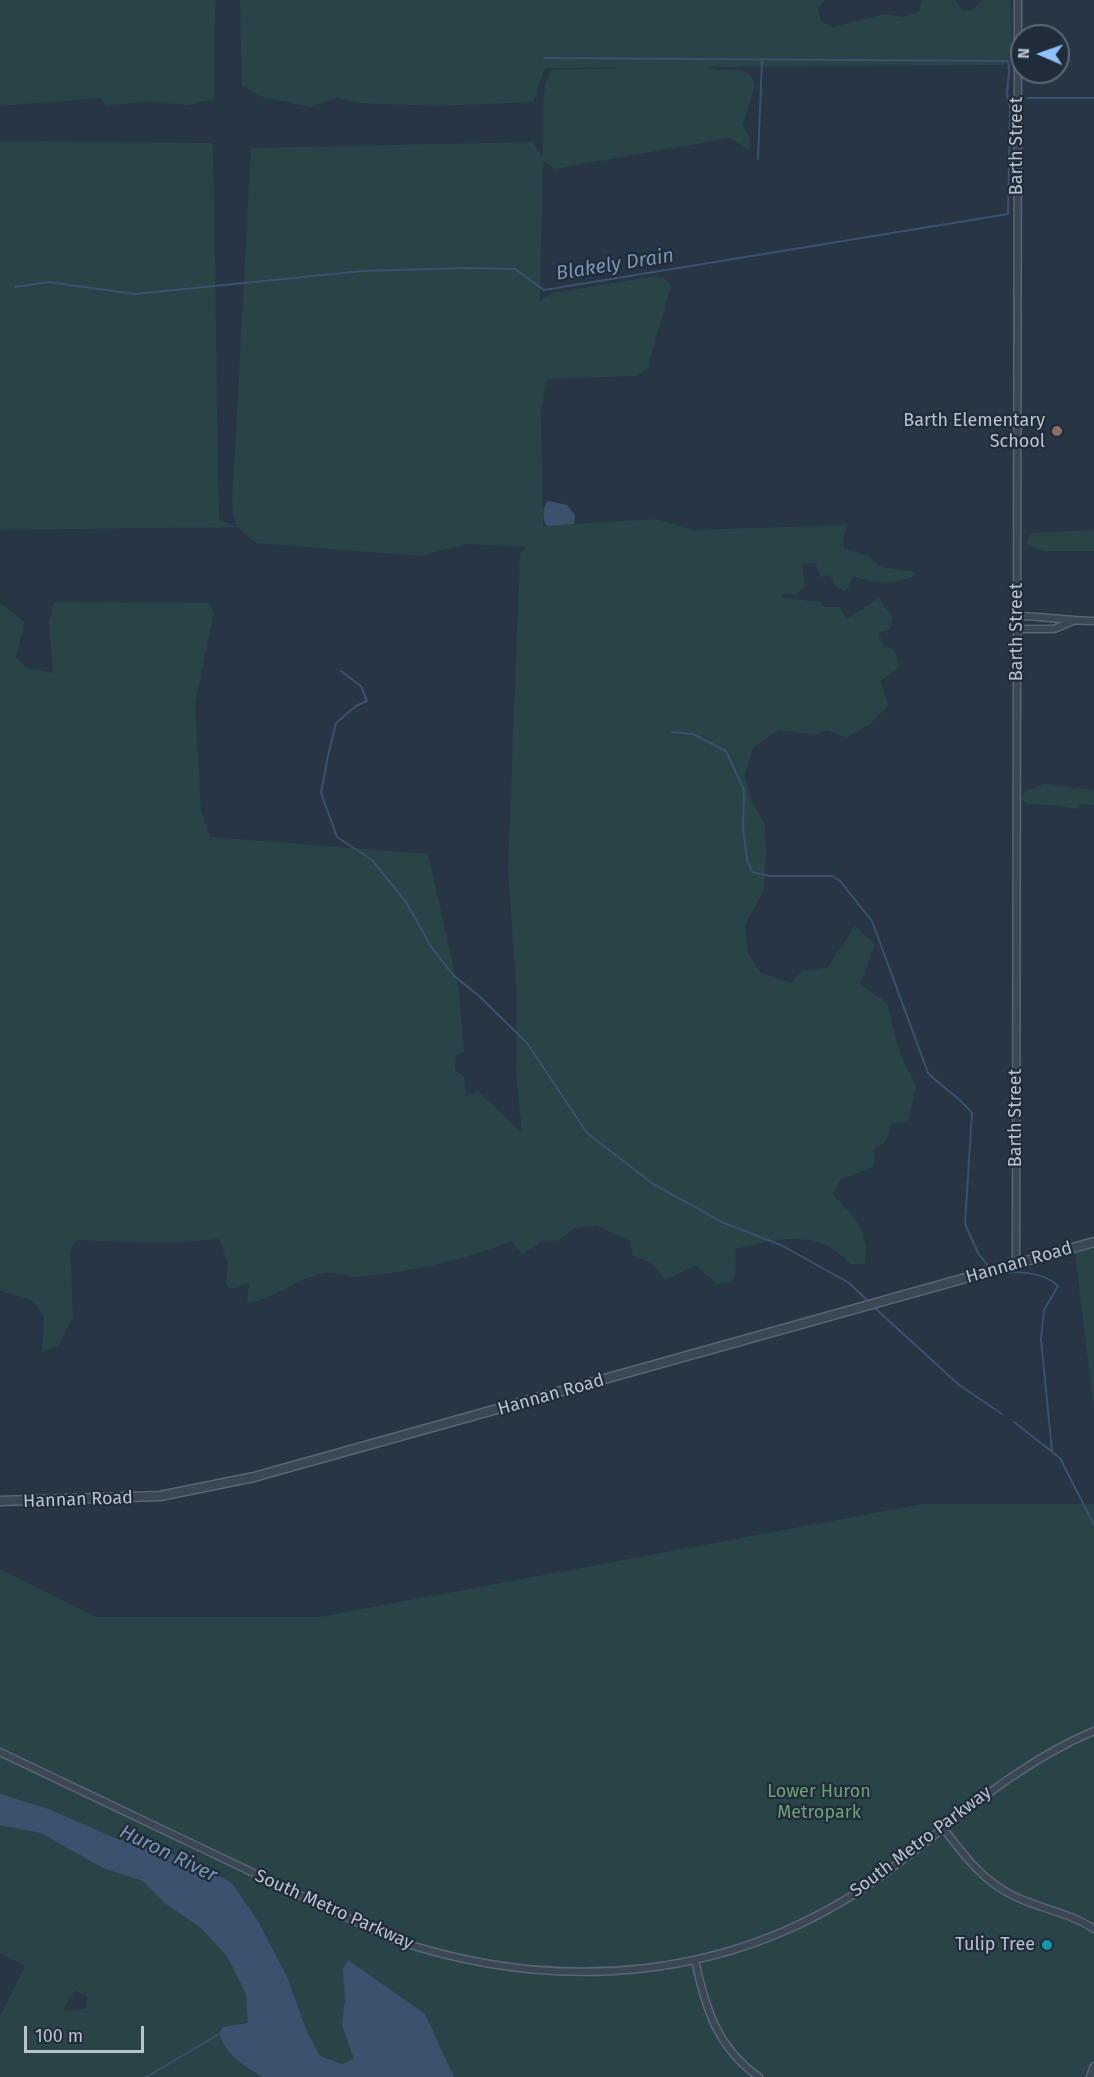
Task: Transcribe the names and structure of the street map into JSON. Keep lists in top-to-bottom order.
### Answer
{
  "streets": {
    "street": ["Barth Street", "Hannan Road", "South Metro Parkway"]
  },
  "crossings": [
    ["Barth Street", "Hannan Road"]
  ],
  "water": ["Blakely Drain", "Huron River"],
  "parks": ["Lower Huron Metropark"],
  "places": ["Barth Elementary School", "Tulip Tree"],
  "scale_bar": "100 m",
  "north": "left"
}
